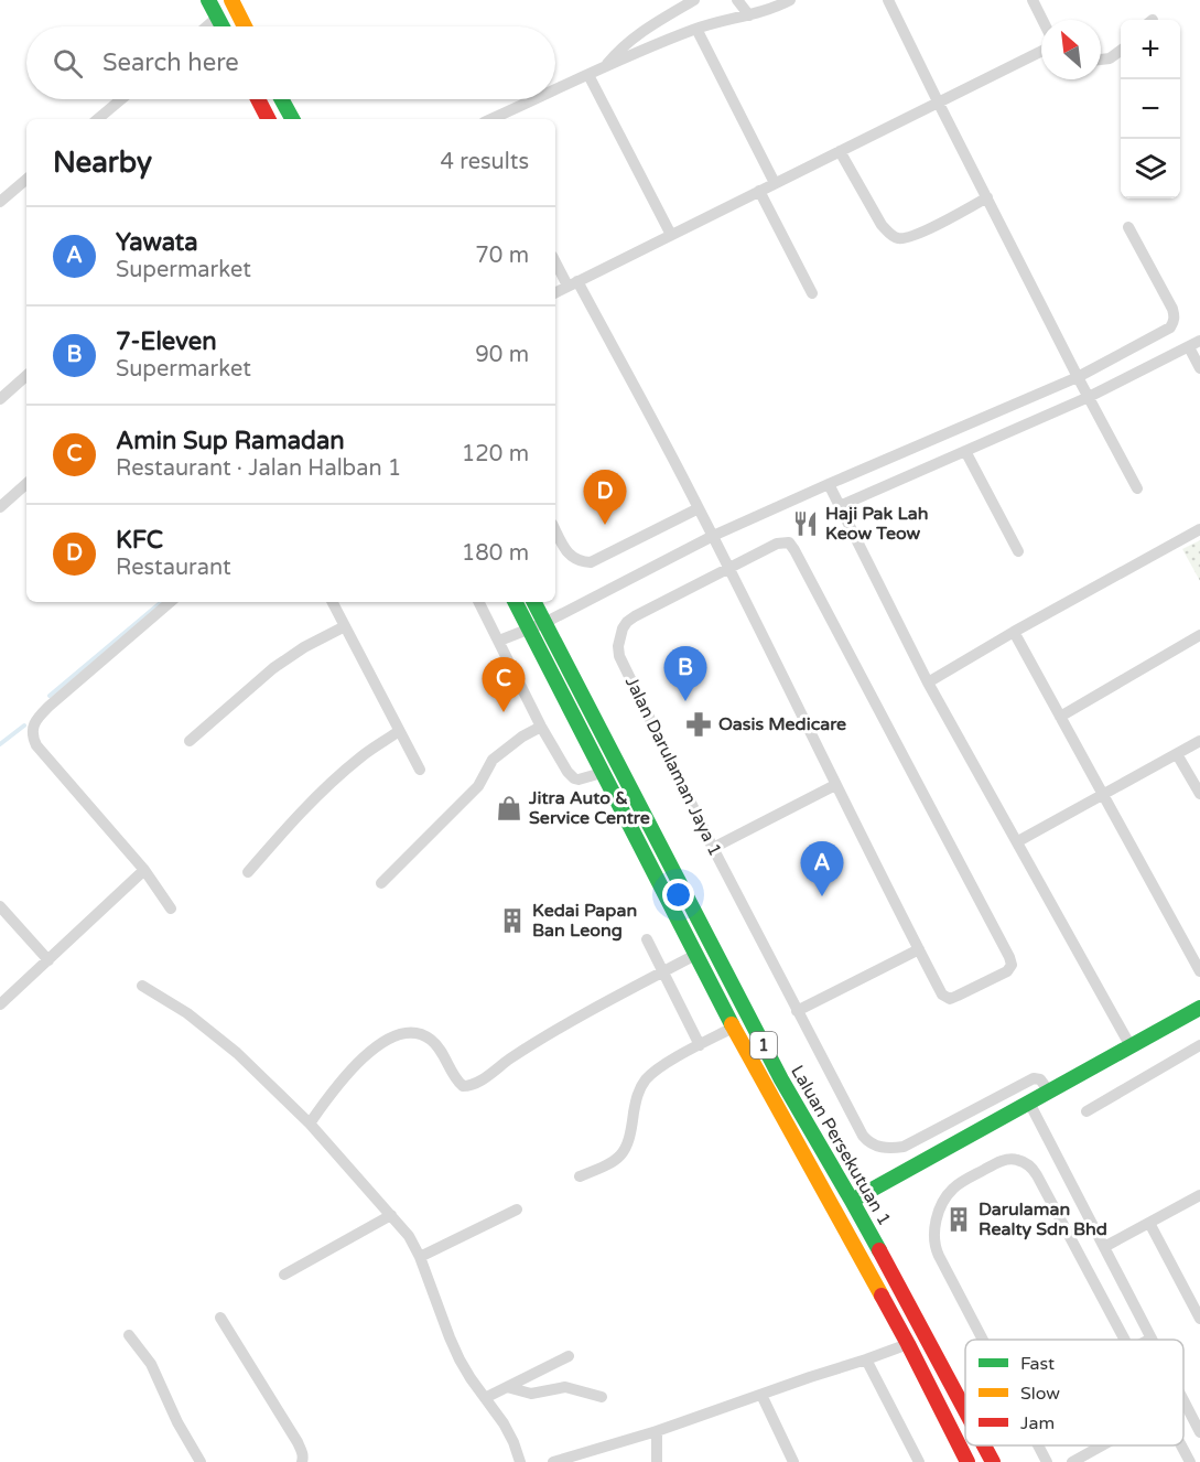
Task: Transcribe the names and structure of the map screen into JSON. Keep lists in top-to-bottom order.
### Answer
{
  "streets": {
    "main road": ["1", "Laluan Persekutuan 1"],
    "street": ["Jalan Darulaman Jaya 1"]
  },
  "places": {
    "restaurant": ["Haji Pak Lah Keow Teow"],
    "pharmacy": ["Oasis Medicare"],
    "shop": ["Jitra Auto & Service Centre"],
    "building": ["Kedai Papan Ban Leong", "Darulaman Realty Sdn Bhd"]
  },
  "legend": ["Fast", "Slow", "Jam"],
  "north": "top left",
  "page": {
    "map_buttons": ["+", "−"],
    "search": "Search here",
    "heading": ["Nearby", "4 results"],
    "list": [
      {
        "mark": "A",
        "name": "Yawata",
        "note": "Supermarket",
        "value": "70 m"
      },
      {
        "mark": "B",
        "name": "7-Eleven",
        "note": "Supermarket",
        "value": "90 m"
      },
      {
        "mark": "C",
        "name": "Amin Sup Ramadan",
        "note": "Restaurant · Jalan Halban 1",
        "value": "120 m"
      },
      {
        "mark": "D",
        "name": "KFC",
        "note": "Restaurant",
        "value": "180 m"
      }
    ],
    "pins": [
      "D",
      "B",
      "C",
      "A"
    ]
  }
}
